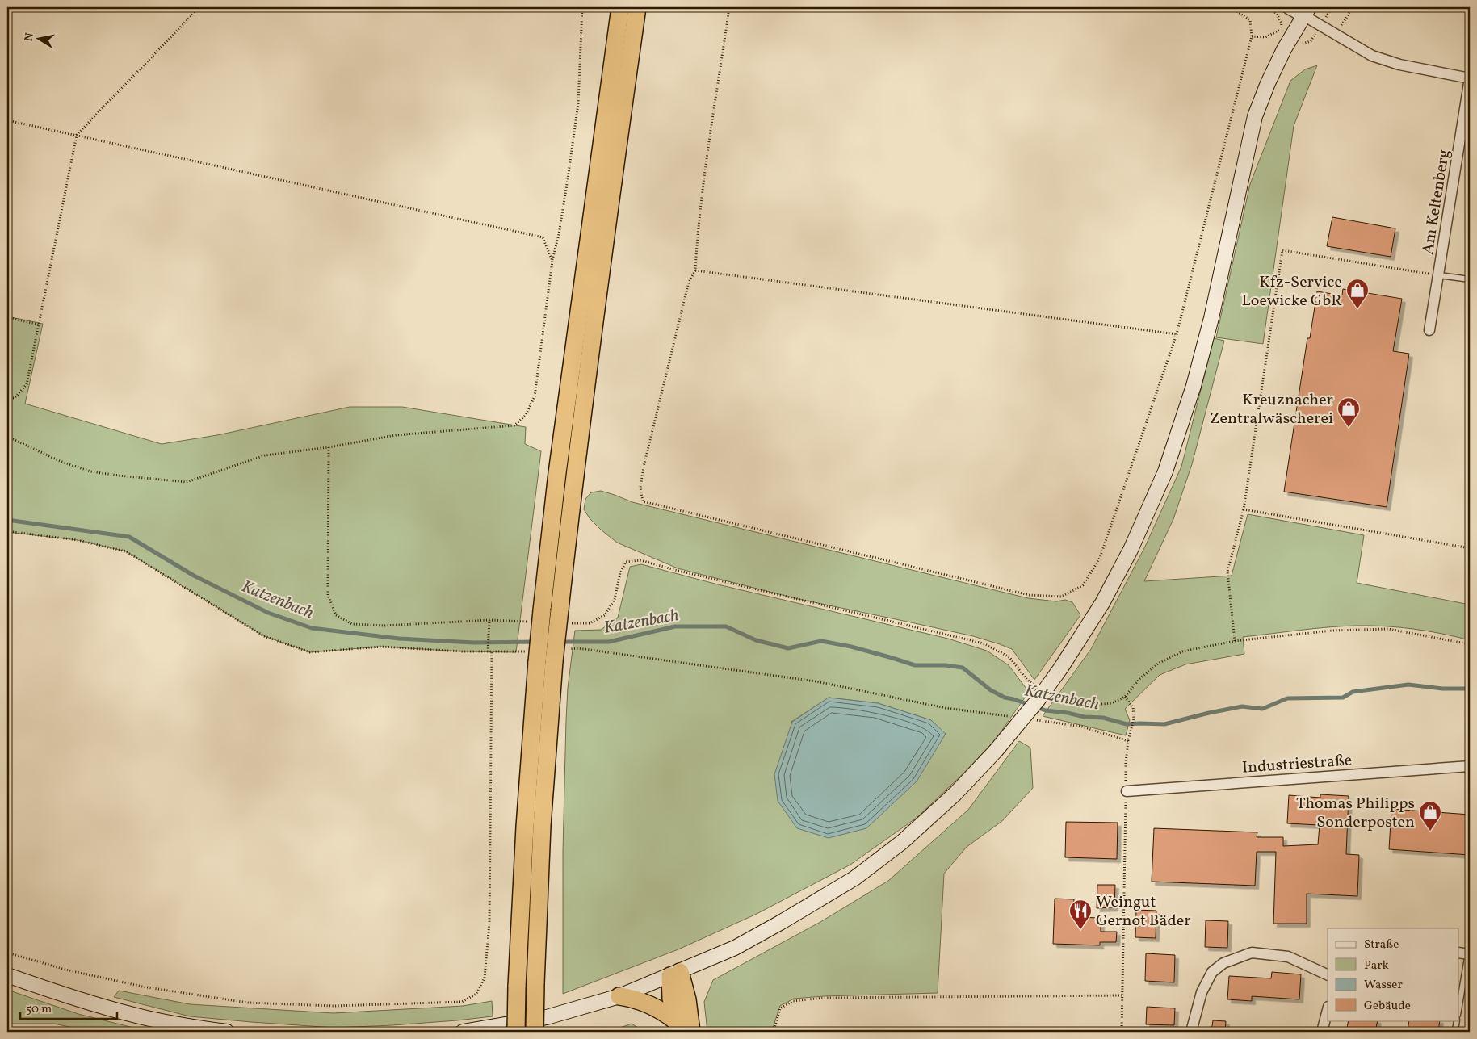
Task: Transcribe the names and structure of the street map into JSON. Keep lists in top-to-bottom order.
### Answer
{
  "streets": {
    "street": ["Am Keltenberg", "Industriestraße"]
  },
  "water": ["Katzenbach"],
  "places": {
    "shop": ["Kfz-Service Loewicke GbR", "Kreuznacher Zentralwäscherei", "Thomas Philipps Sonderposten"],
    "restaurant": ["Weingut Gernot Bäder"]
  },
  "legend": [
    "Straße",
    "Park",
    "Wasser",
    "Gebäude"
  ],
  "scale_bar": "50 m",
  "north": "left"
}
